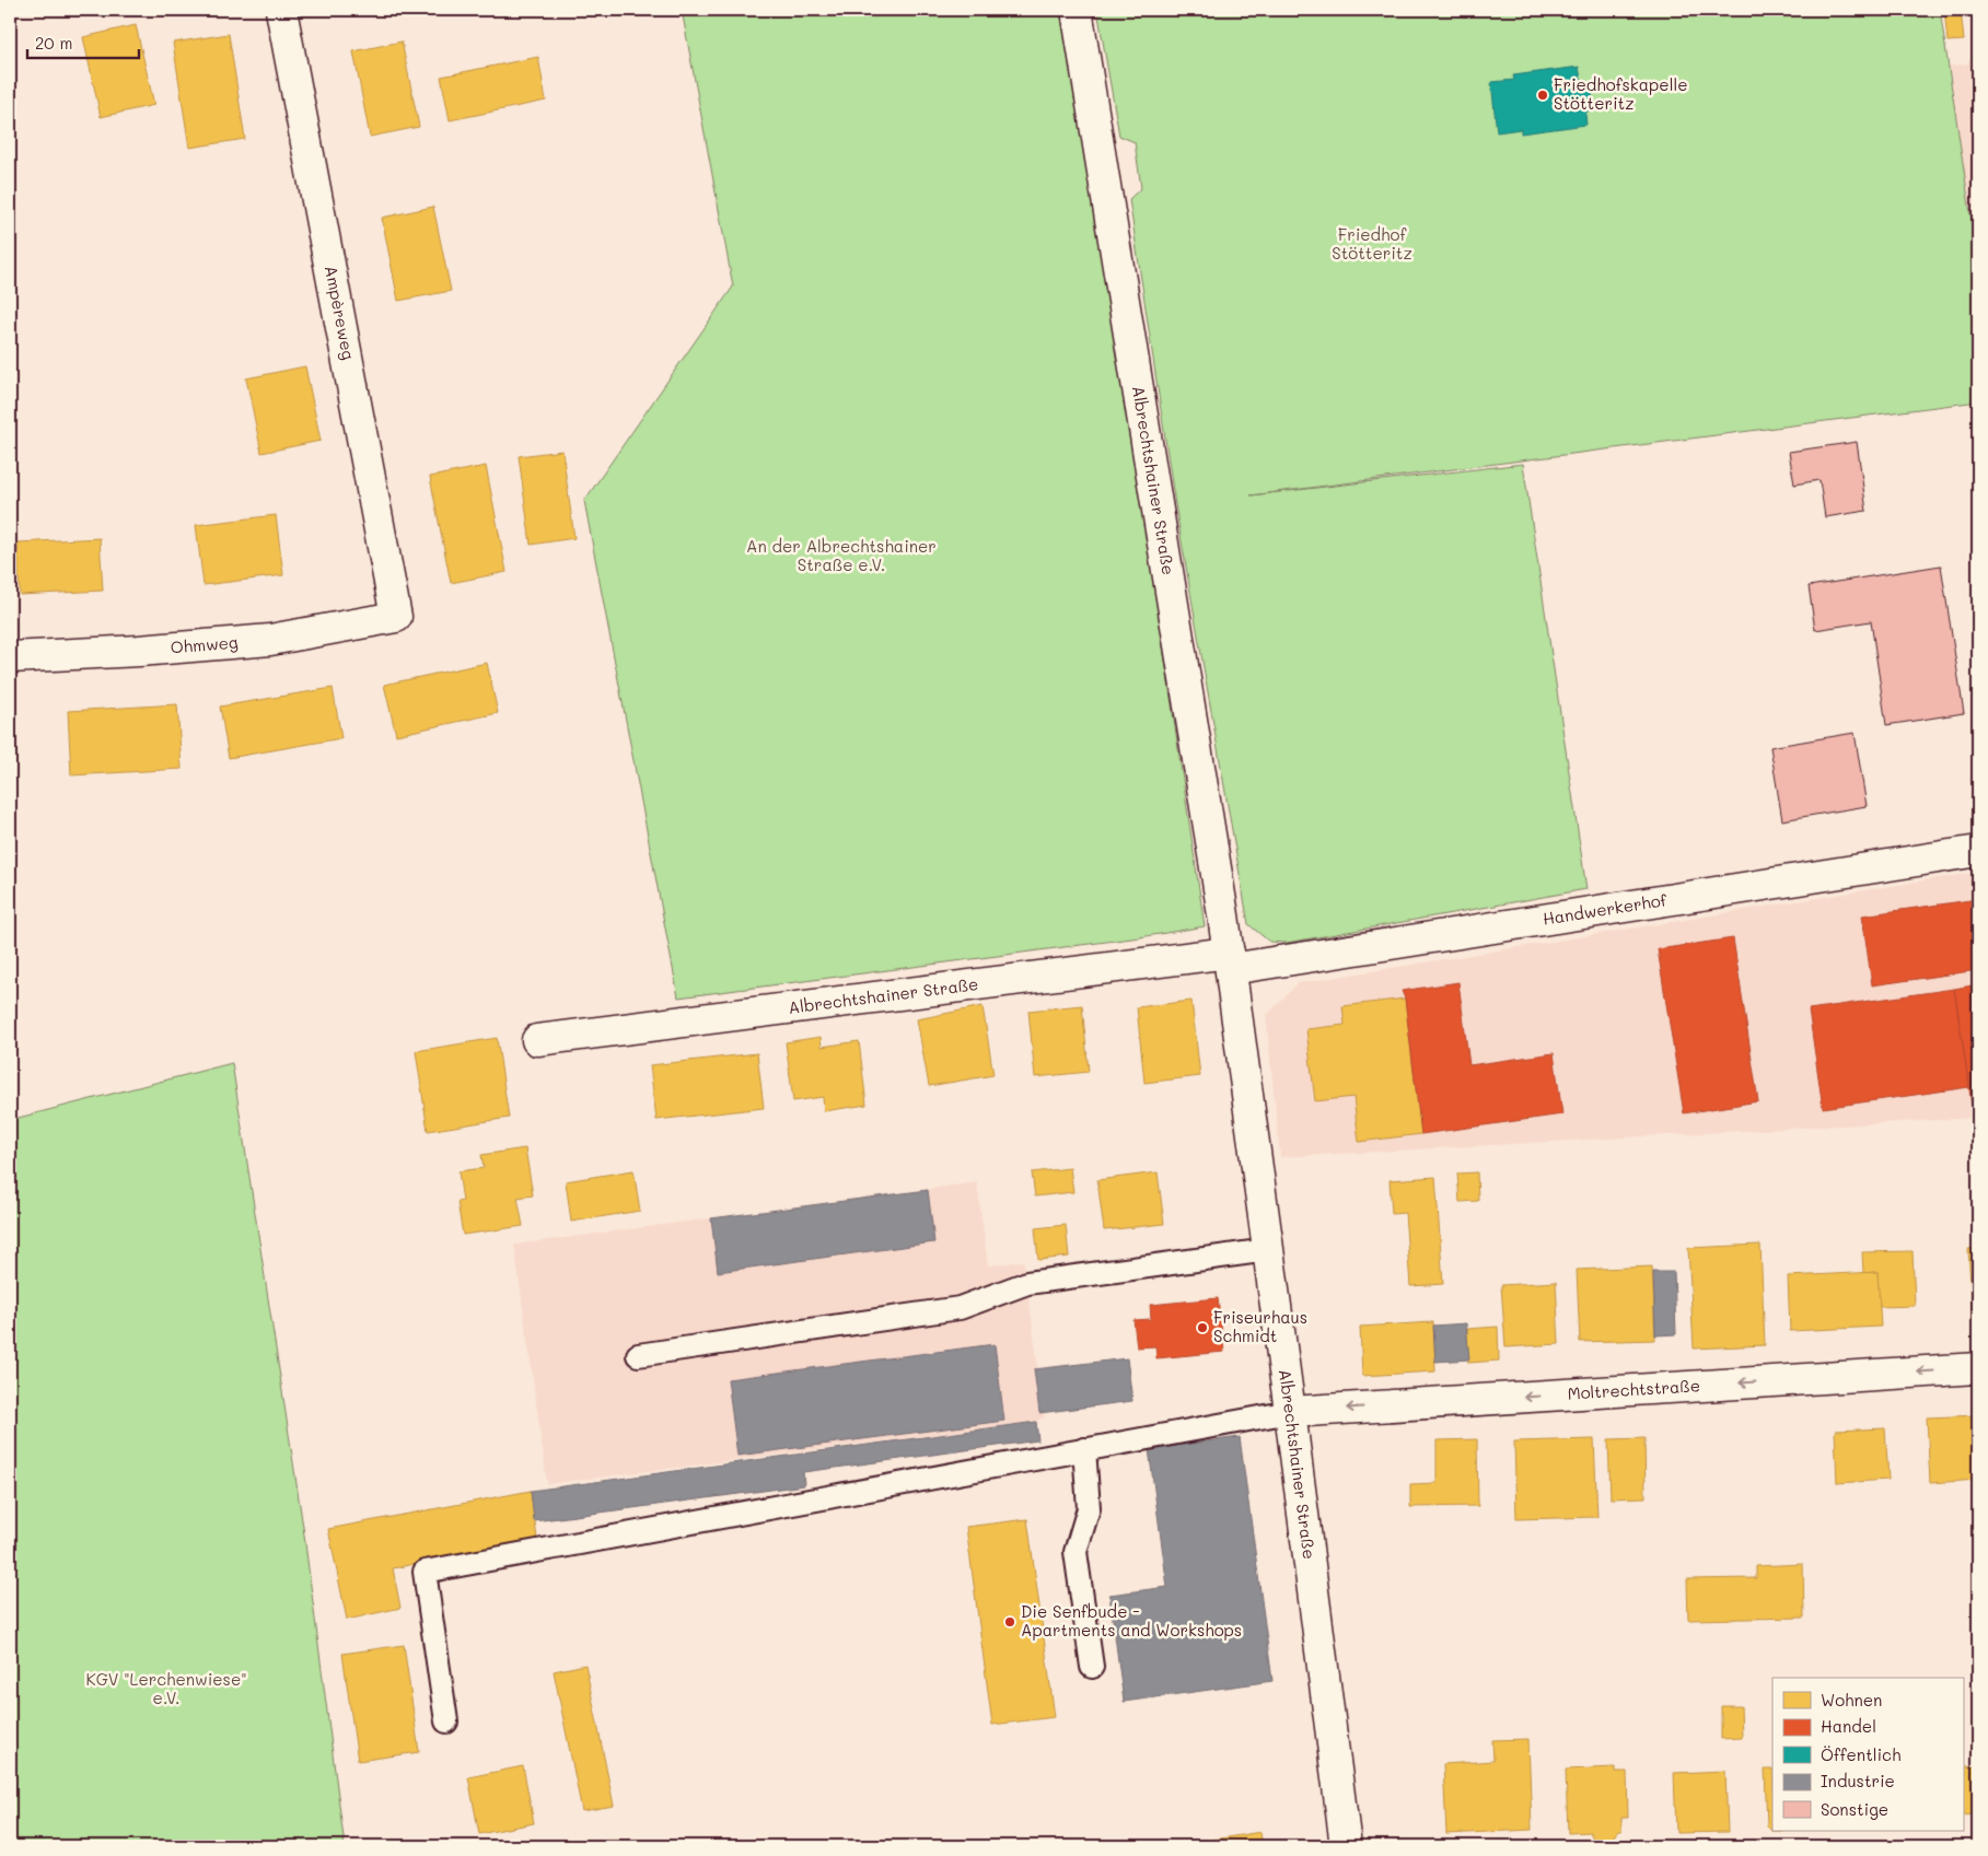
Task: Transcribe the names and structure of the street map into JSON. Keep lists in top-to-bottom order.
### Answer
{
  "streets": {
    "street": [
      "Ampèreweg",
      "Albrechtshainer Straße",
      "Ohmweg",
      "Handwerkerhof",
      "Moltrechtstraße"
    ]
  },
  "crossings": [
    ["Ampèreweg", "Ohmweg"],
    ["Albrechtshainer Straße", "Handwerkerhof"],
    ["Albrechtshainer Straße", "Moltrechtstraße"]
  ],
  "one_way": ["Moltrechtstraße"],
  "parks": ["Friedhof Stötteritz", "An der Albrechtshainer Straße e.V.", "KGV \"Lerchenwiese\" e.V."],
  "places": ["Friedhofskapelle Stötteritz", "Friseurhaus Schmidt", "Die Senfbude - Apartments and Workshops"],
  "legend": [
    "Wohnen",
    "Handel",
    "Öffentlich",
    "Industrie",
    "Sonstige"
  ],
  "scale_bar": "20 m"
}
